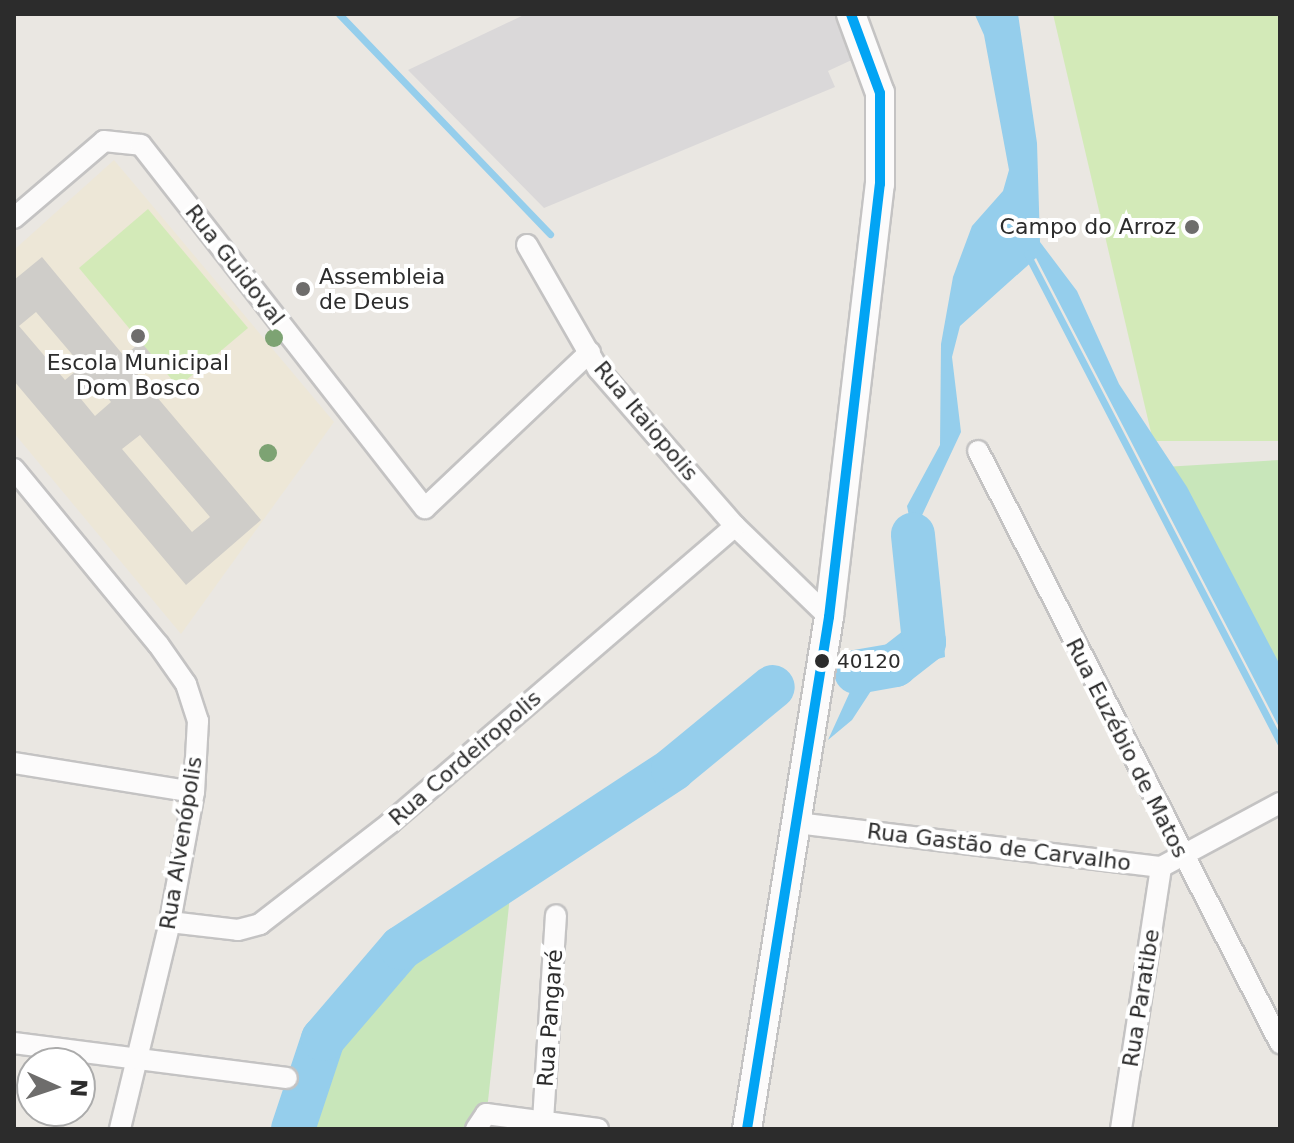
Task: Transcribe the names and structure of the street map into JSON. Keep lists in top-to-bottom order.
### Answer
{
  "streets": {
    "street": [
      "Rua Guidoval",
      "Rua Itaiopolis",
      "Rua Euzébio de Matos",
      "Rua Cordeiropolis",
      "Rua Alvenópolis",
      "Rua Gastão de Carvalho",
      "Rua Paratibe",
      "Rua Pangaré"
    ]
  },
  "crossings": [
    ["Rua Guidoval", "Rua Itaiopolis"],
    ["Rua Itaiopolis", "Rua Cordeiropolis"],
    ["Rua Euzébio de Matos", "Rua Gastão de Carvalho"],
    ["Rua Cordeiropolis", "Rua Alvenópolis"],
    ["Rua Gastão de Carvalho", "Rua Paratibe"]
  ],
  "places": [
    "Campo do Arroz",
    "Assembleia de Deus",
    "Escola Municipal Dom Bosco",
    "40120"
  ],
  "north": "right"
}
